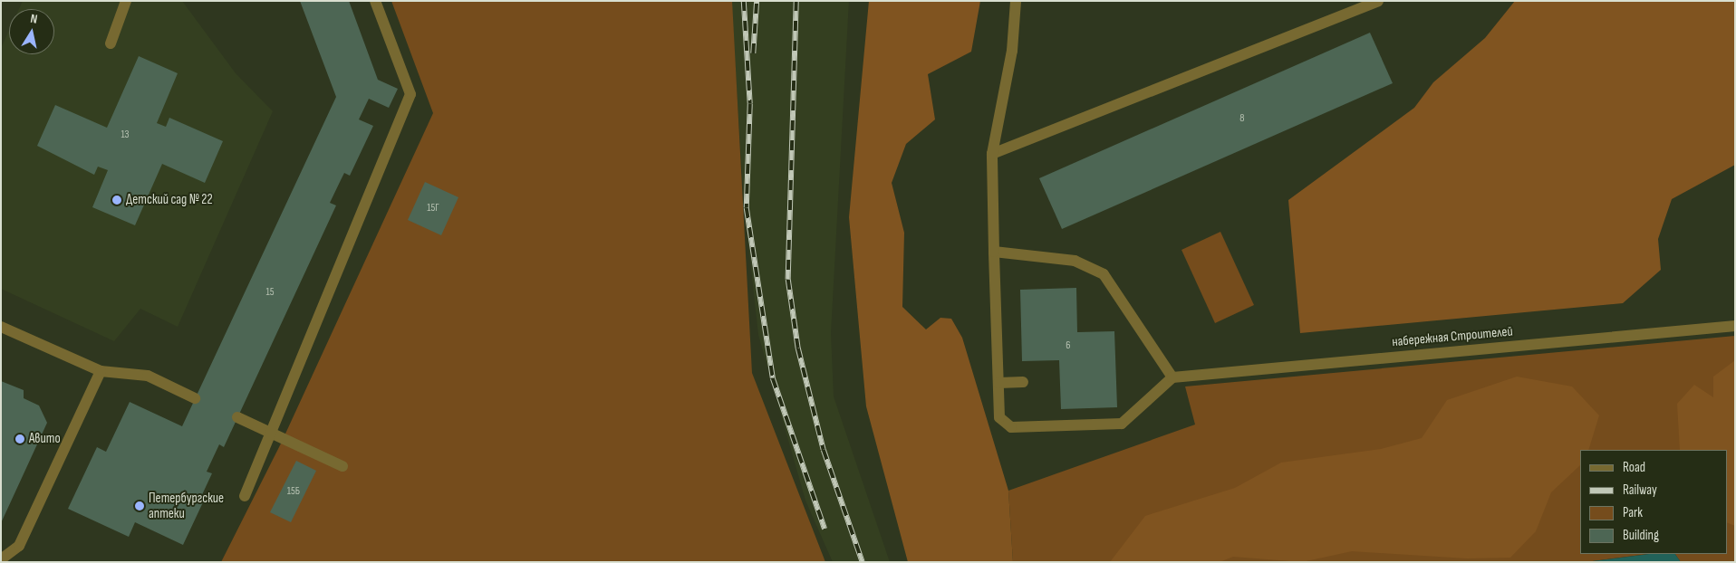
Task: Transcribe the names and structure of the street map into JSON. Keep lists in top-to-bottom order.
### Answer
{
  "streets": {
    "street": ["набережная Строителей"]
  },
  "places": ["Детский сад № 22", "Авито", "Петербургские аптеки"],
  "house_numbers": [
    "8",
    "13",
    "15Г",
    "15",
    "6",
    "15Б"
  ],
  "legend": [
    "Road",
    "Railway",
    "Park",
    "Building"
  ],
  "north": "top"
}
